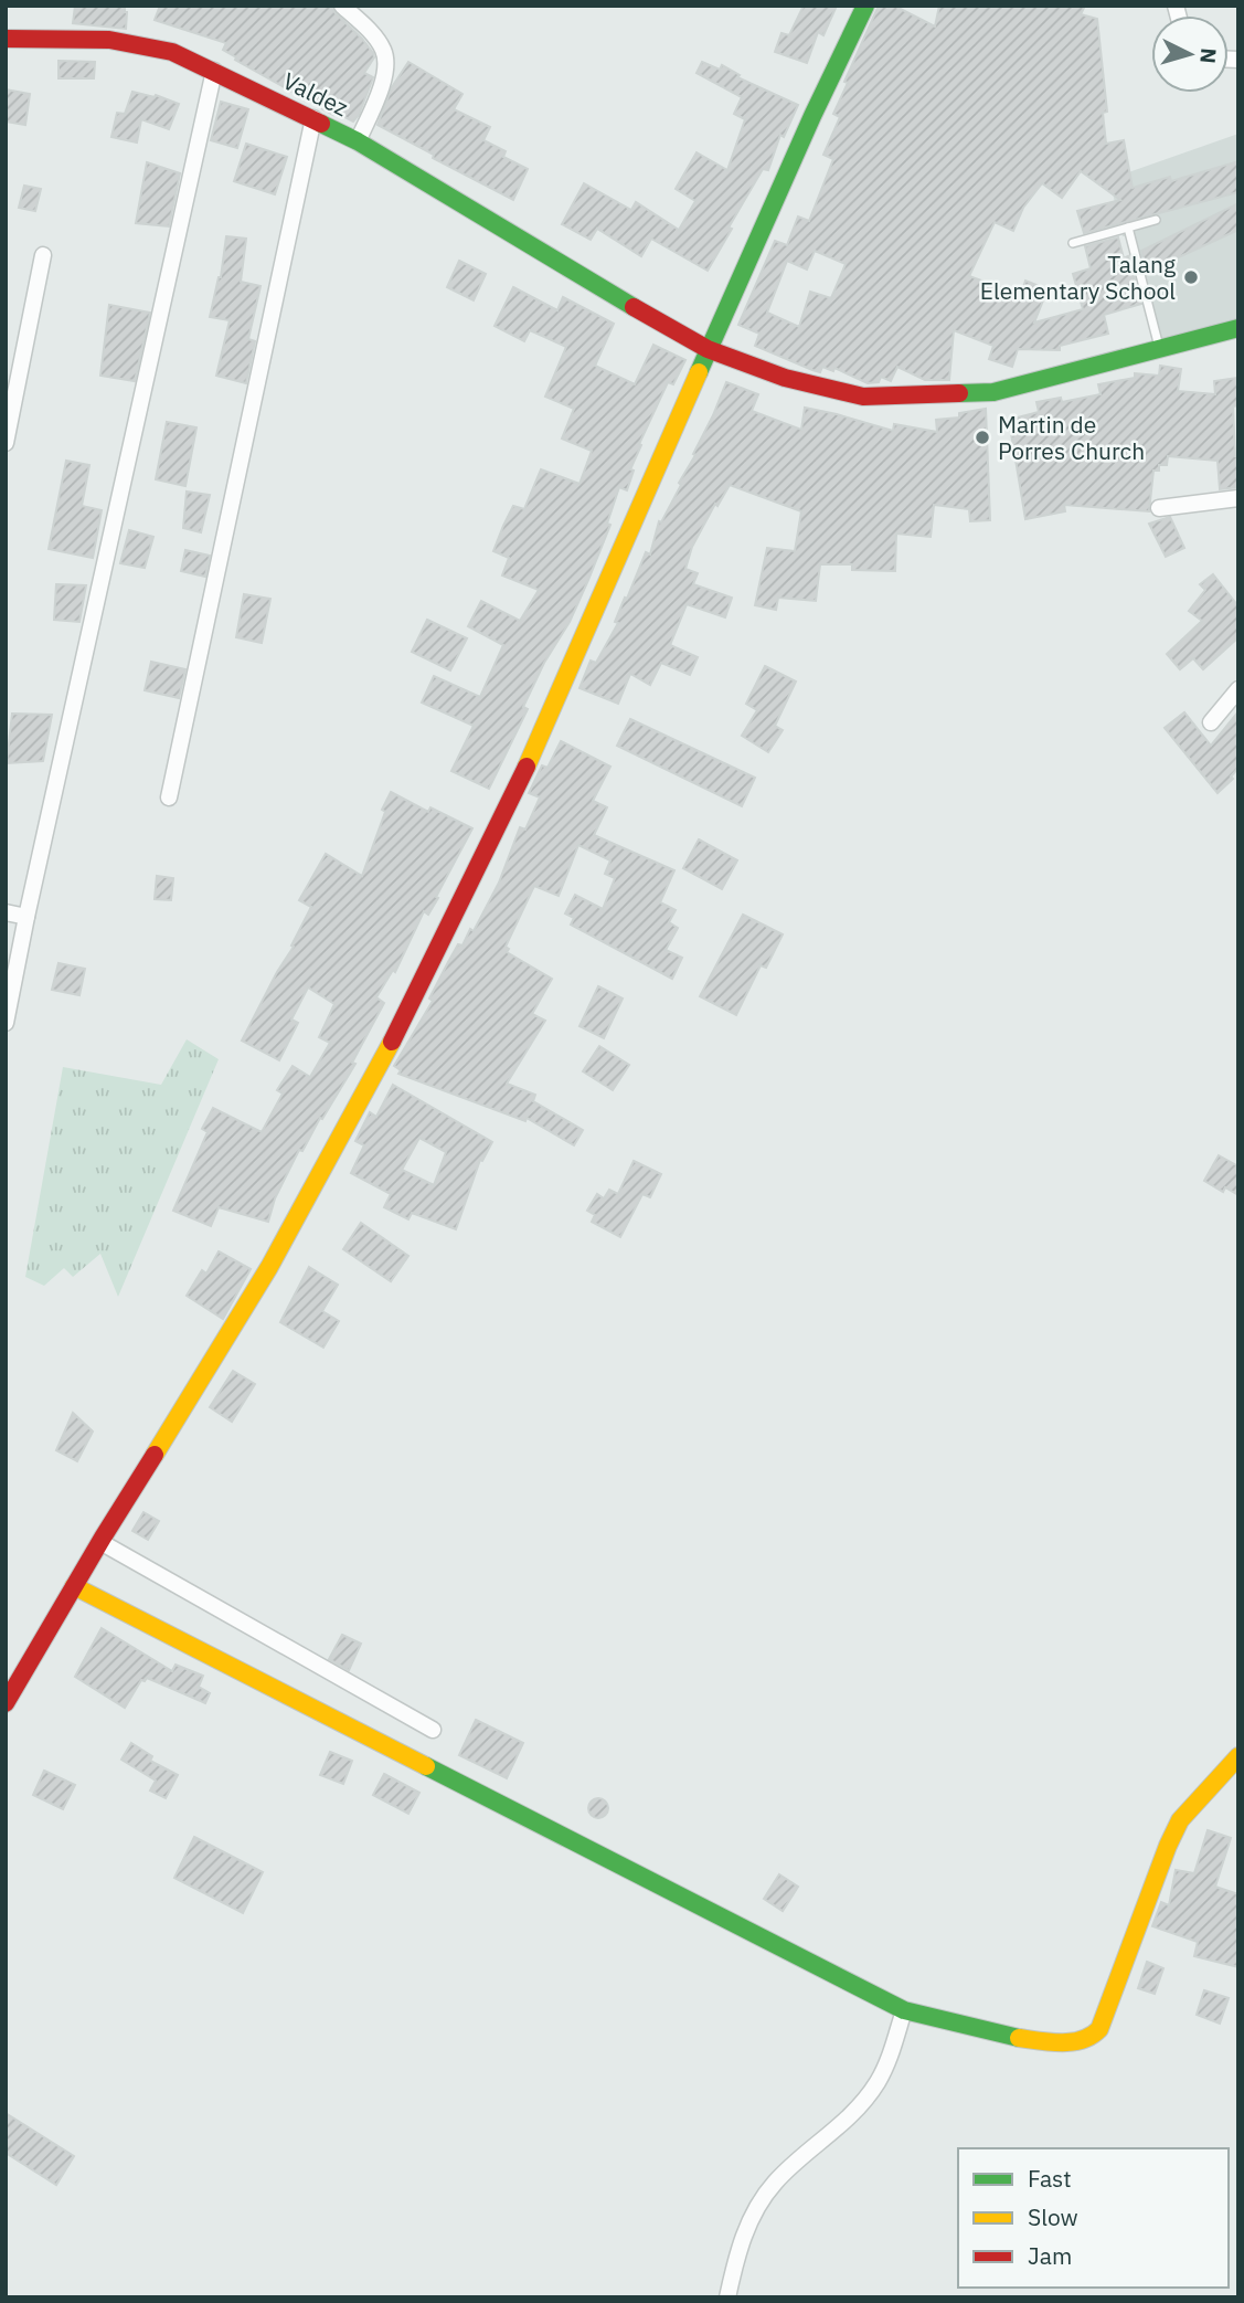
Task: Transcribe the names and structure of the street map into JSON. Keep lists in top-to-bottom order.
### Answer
{
  "streets": {
    "street": ["Valdez"]
  },
  "places": ["Talang Elementary School", "Martin de Porres Church"],
  "legend": ["Fast", "Slow", "Jam"],
  "north": "right"
}
